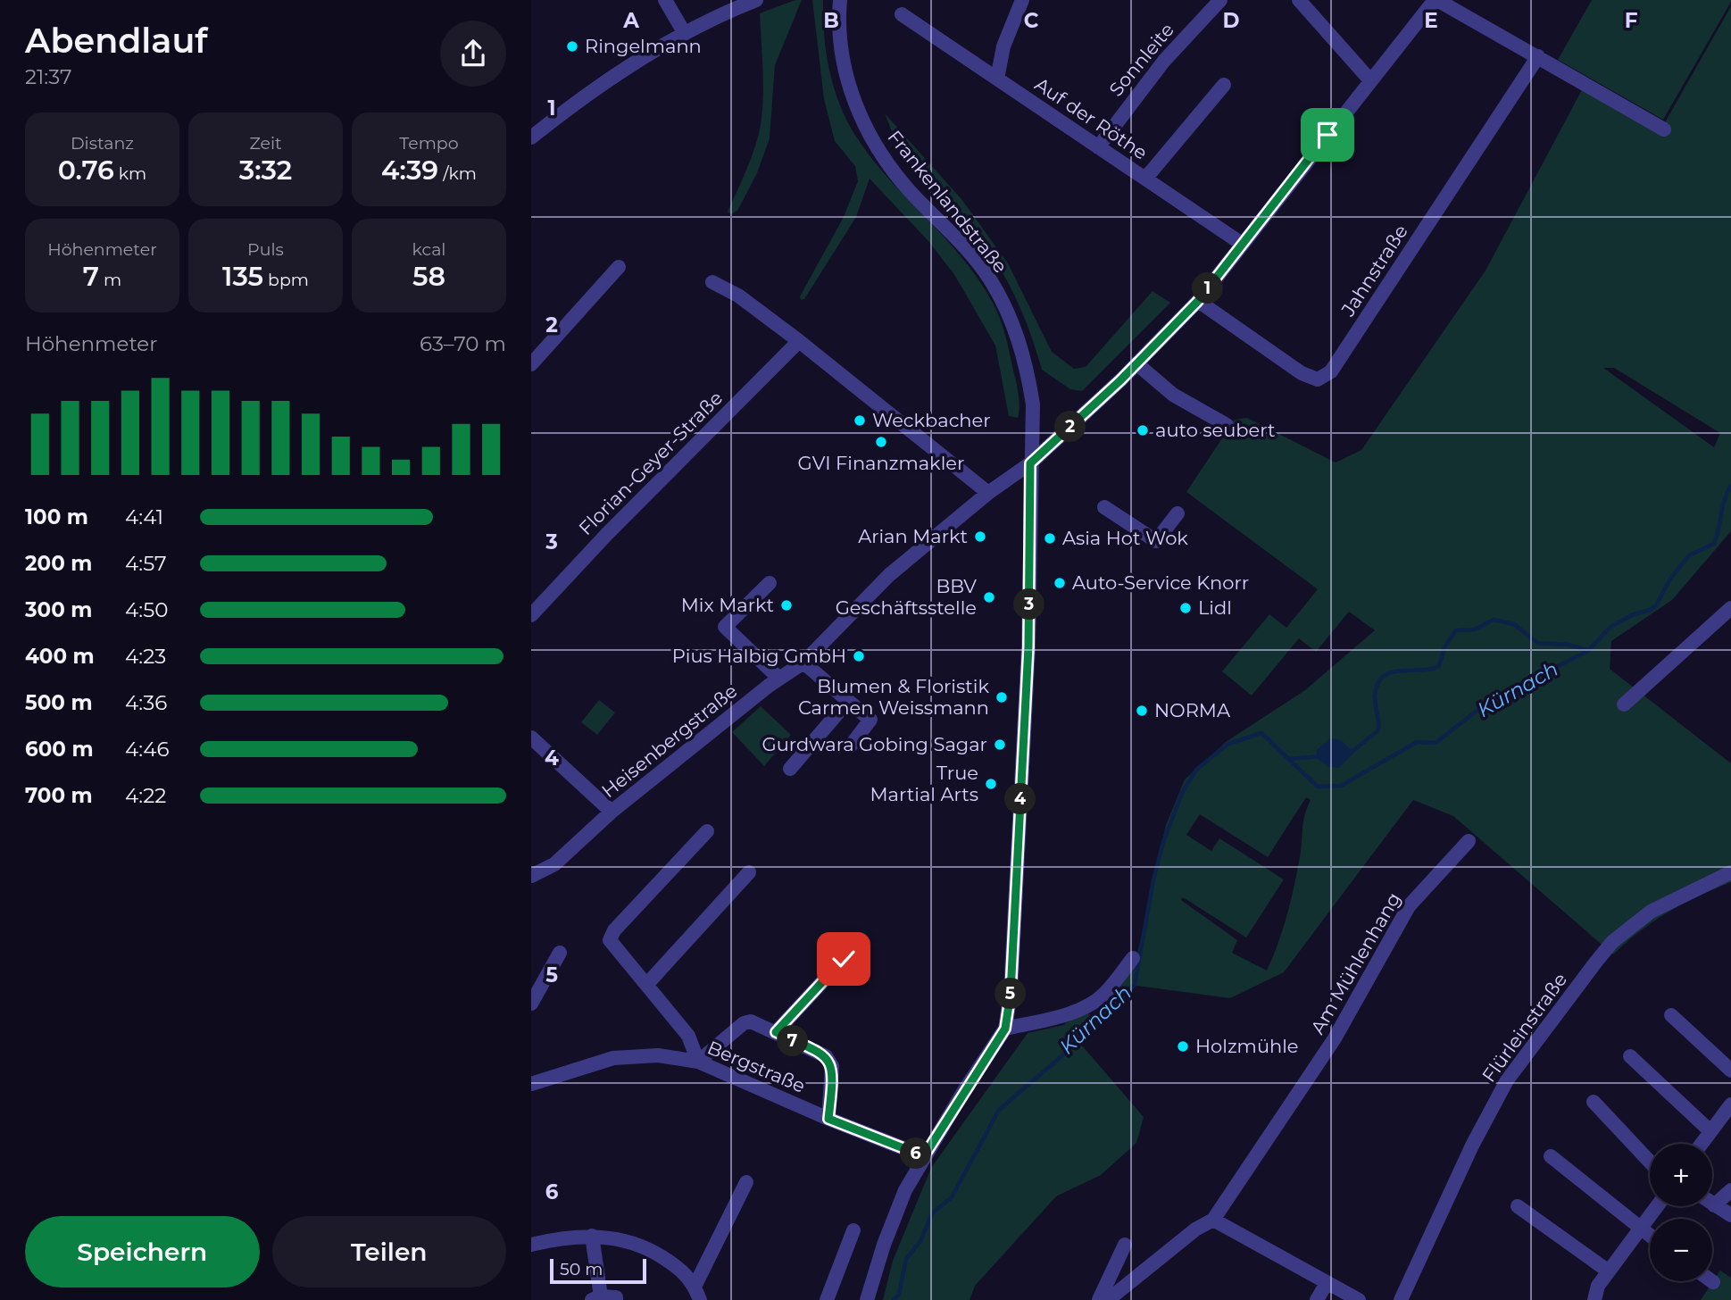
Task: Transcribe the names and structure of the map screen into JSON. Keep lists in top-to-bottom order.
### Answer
{
  "streets": {
    "street": [
      "Sonnleite",
      "Auf der Röthe",
      "Frankenlandstraße",
      "Jahnstraße",
      "Florian-Geyer-Straße",
      "Heisenbergstraße",
      "Am Mühlenhang",
      "Flürleinstraße",
      "Bergstraße"
    ]
  },
  "crossings": [
    ["Sonnleite", "Auf der Röthe"],
    ["Auf der Röthe", "Heisenbergstraße"],
    ["Frankenlandstraße", "Heisenbergstraße"],
    ["Jahnstraße", "Heisenbergstraße"]
  ],
  "water": ["Kürnach"],
  "places": [
    "Ringelmann",
    "Weckbacher",
    "auto seubert",
    "GVI Finanzmakler",
    "Arian Markt",
    "Asia Hot Wok",
    "Auto-Service Knorr",
    "BBV Geschäftsstelle",
    "Mix Markt",
    "Lidl",
    "Pius Halbig GmbH",
    "Blumen & Floristik Carmen Weissmann",
    "NORMA",
    "Gurdwara Gobing Sagar",
    "True Martial Arts",
    "Holzmühle"
  ],
  "scale_bar": "50 m",
  "page": {
    "heading": ["Abendlauf", "21:37"],
    "stats": [
      ["Distanz", "0.76 km"],
      ["Zeit", "3:32"],
      ["Tempo", "4:39 /km"],
      ["Höhenmeter", "7 m"],
      ["Puls", "135 bpm"],
      ["kcal", "58"]
    ],
    "pins": [
      "1",
      "2",
      "3",
      "4",
      "5",
      "7",
      "6"
    ],
    "chart": ["Höhenmeter", "63–70 m"],
    "list": [
      {
        "name": "100 m",
        "note": "4:41"
      },
      {
        "name": "200 m",
        "note": "4:57"
      },
      {
        "name": "300 m",
        "note": "4:50"
      },
      {
        "name": "400 m",
        "note": "4:23"
      },
      {
        "name": "500 m",
        "note": "4:36"
      },
      {
        "name": "600 m",
        "note": "4:46"
      },
      {
        "name": "700 m",
        "note": "4:22"
      }
    ],
    "map_buttons": ["+", "−"],
    "buttons": ["Speichern", "Teilen"],
    "scale": "50 m"
  },
  "grid": {
    "columns": [
      "A",
      "B",
      "C",
      "D",
      "E",
      "F"
    ],
    "rows": [
      "1",
      "2",
      "3",
      "4",
      "5",
      "6"
    ]
  }
}
